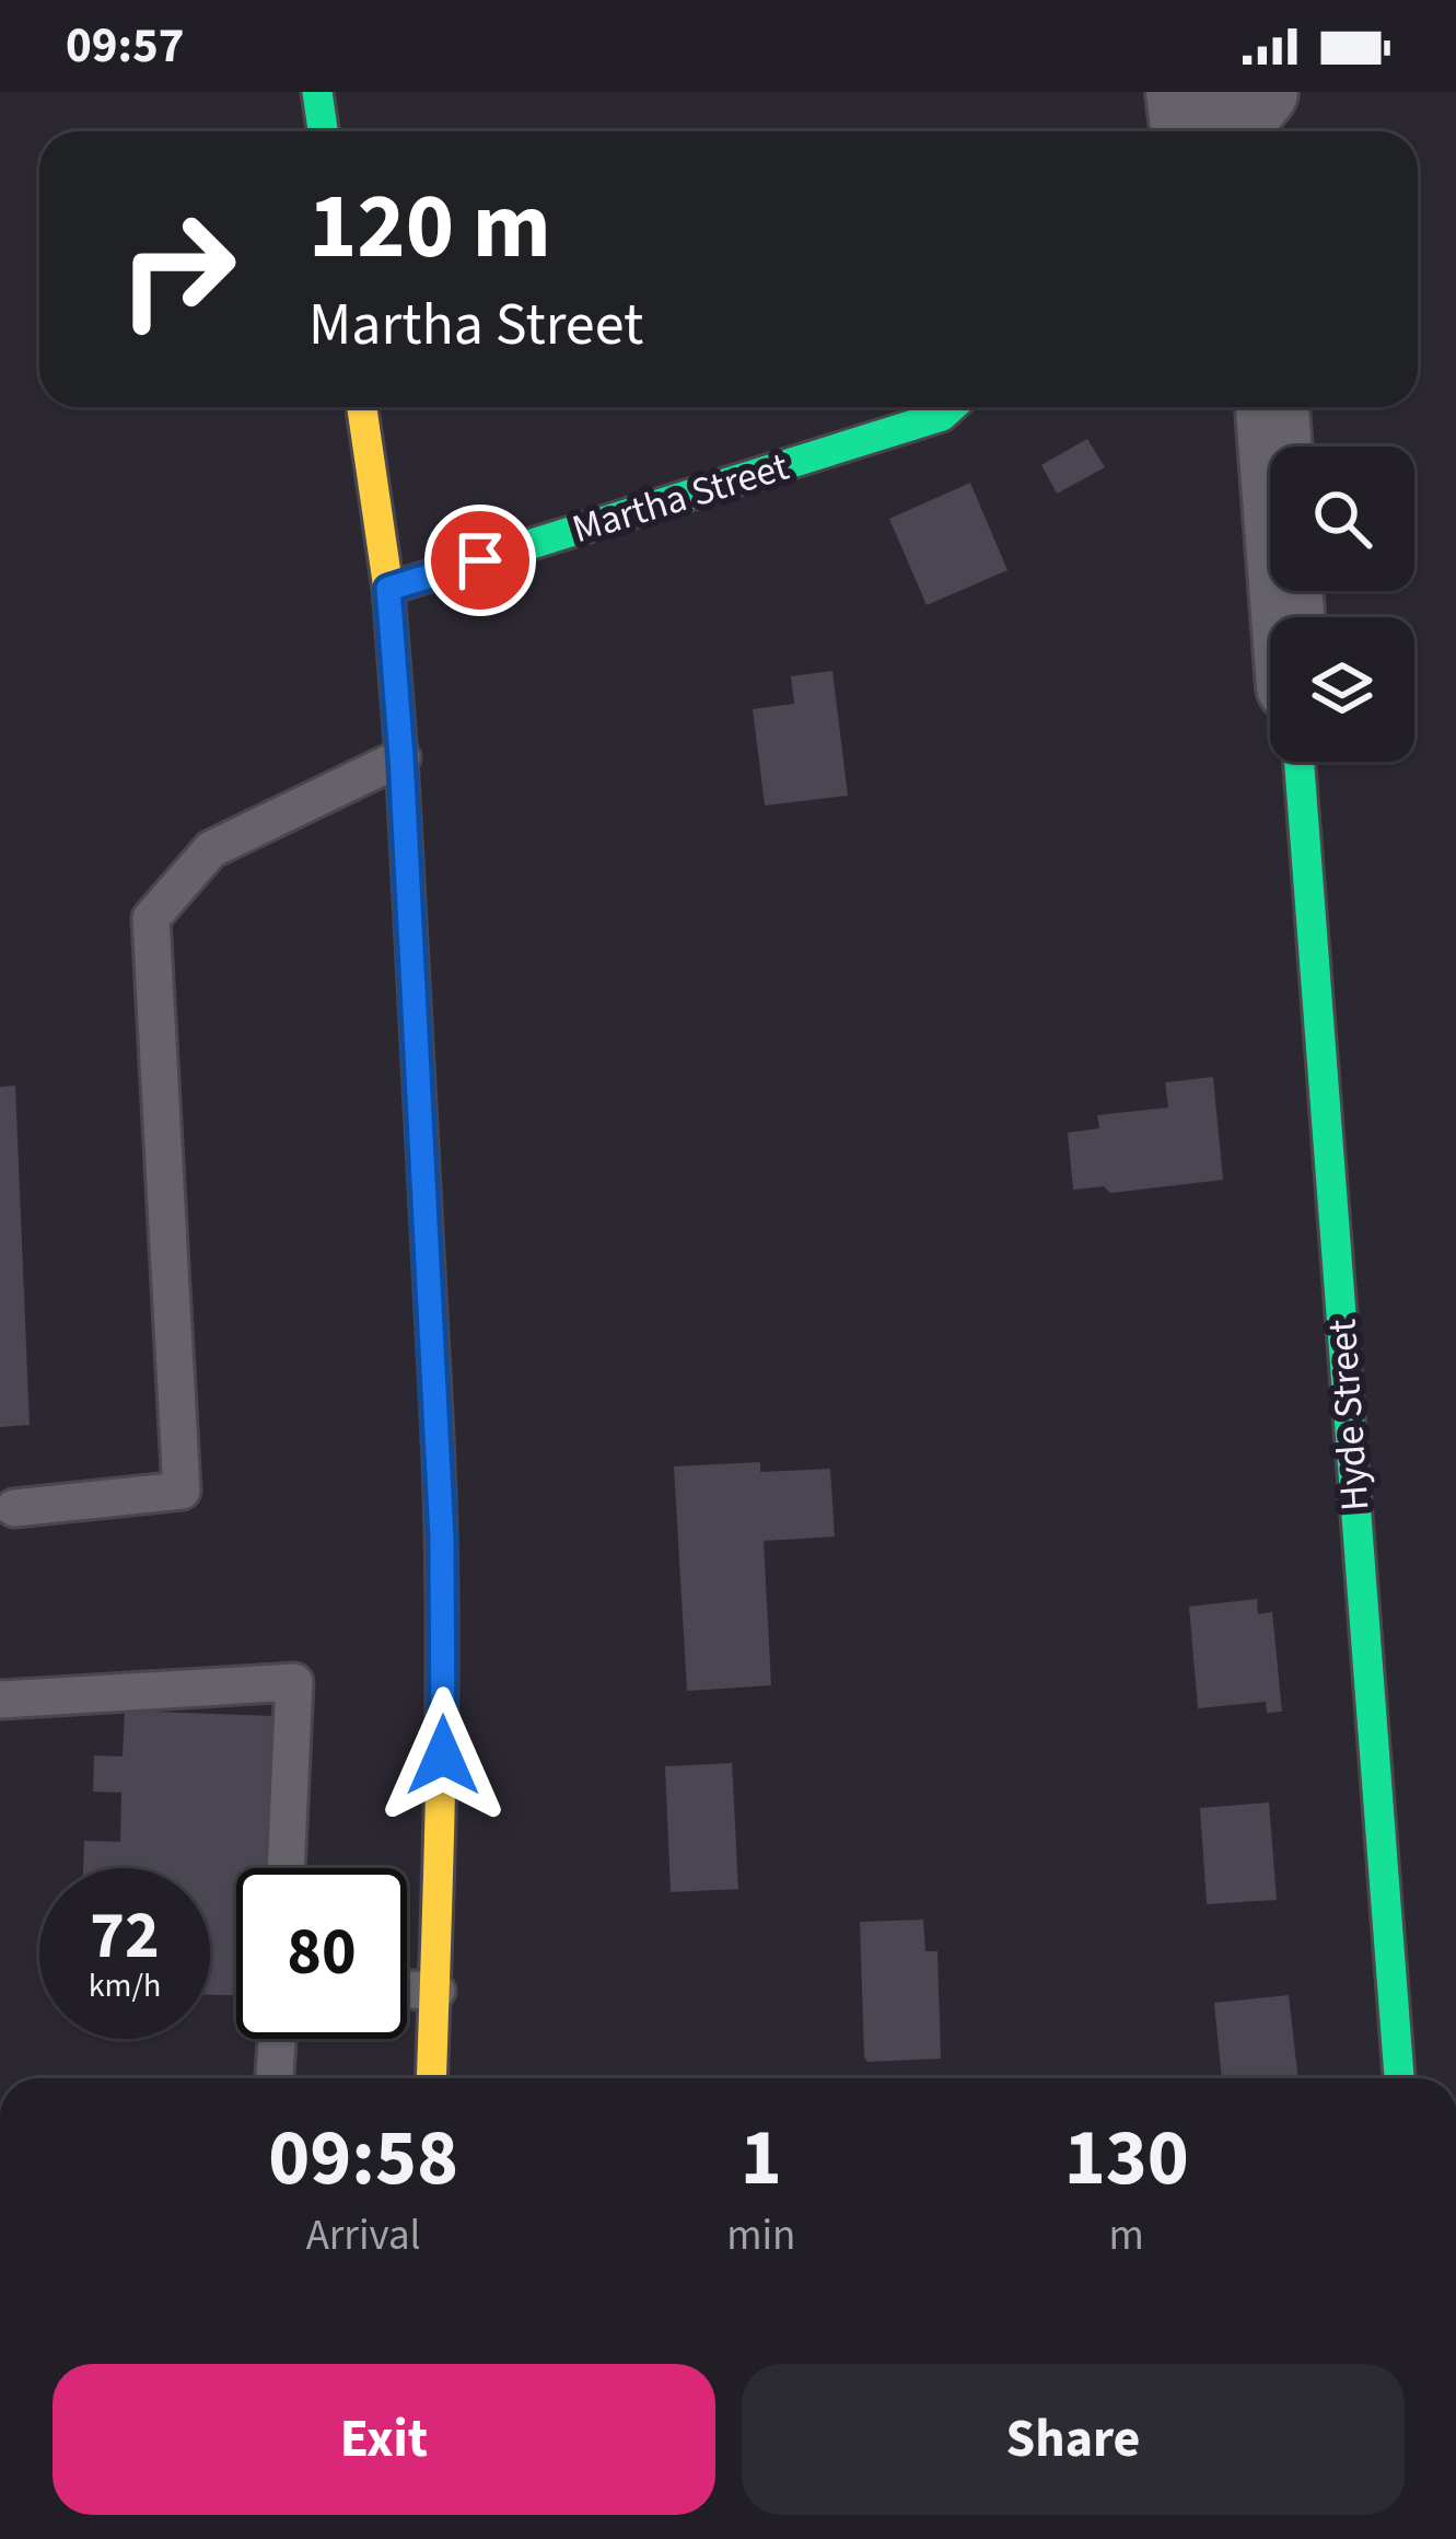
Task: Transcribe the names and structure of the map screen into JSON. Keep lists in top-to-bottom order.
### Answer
{
  "streets": {
    "main road": ["Martha Street", "Hyde Street"]
  },
  "page": {
    "status": "09:57",
    "turn": ["120 m", "Martha Street"],
    "speed": "72 km/h",
    "limit": "80",
    "eta": [
      "09:58",
      "Arrival",
      "1",
      "min",
      "130",
      "m"
    ],
    "buttons": ["Exit", "Share"]
  }
}
